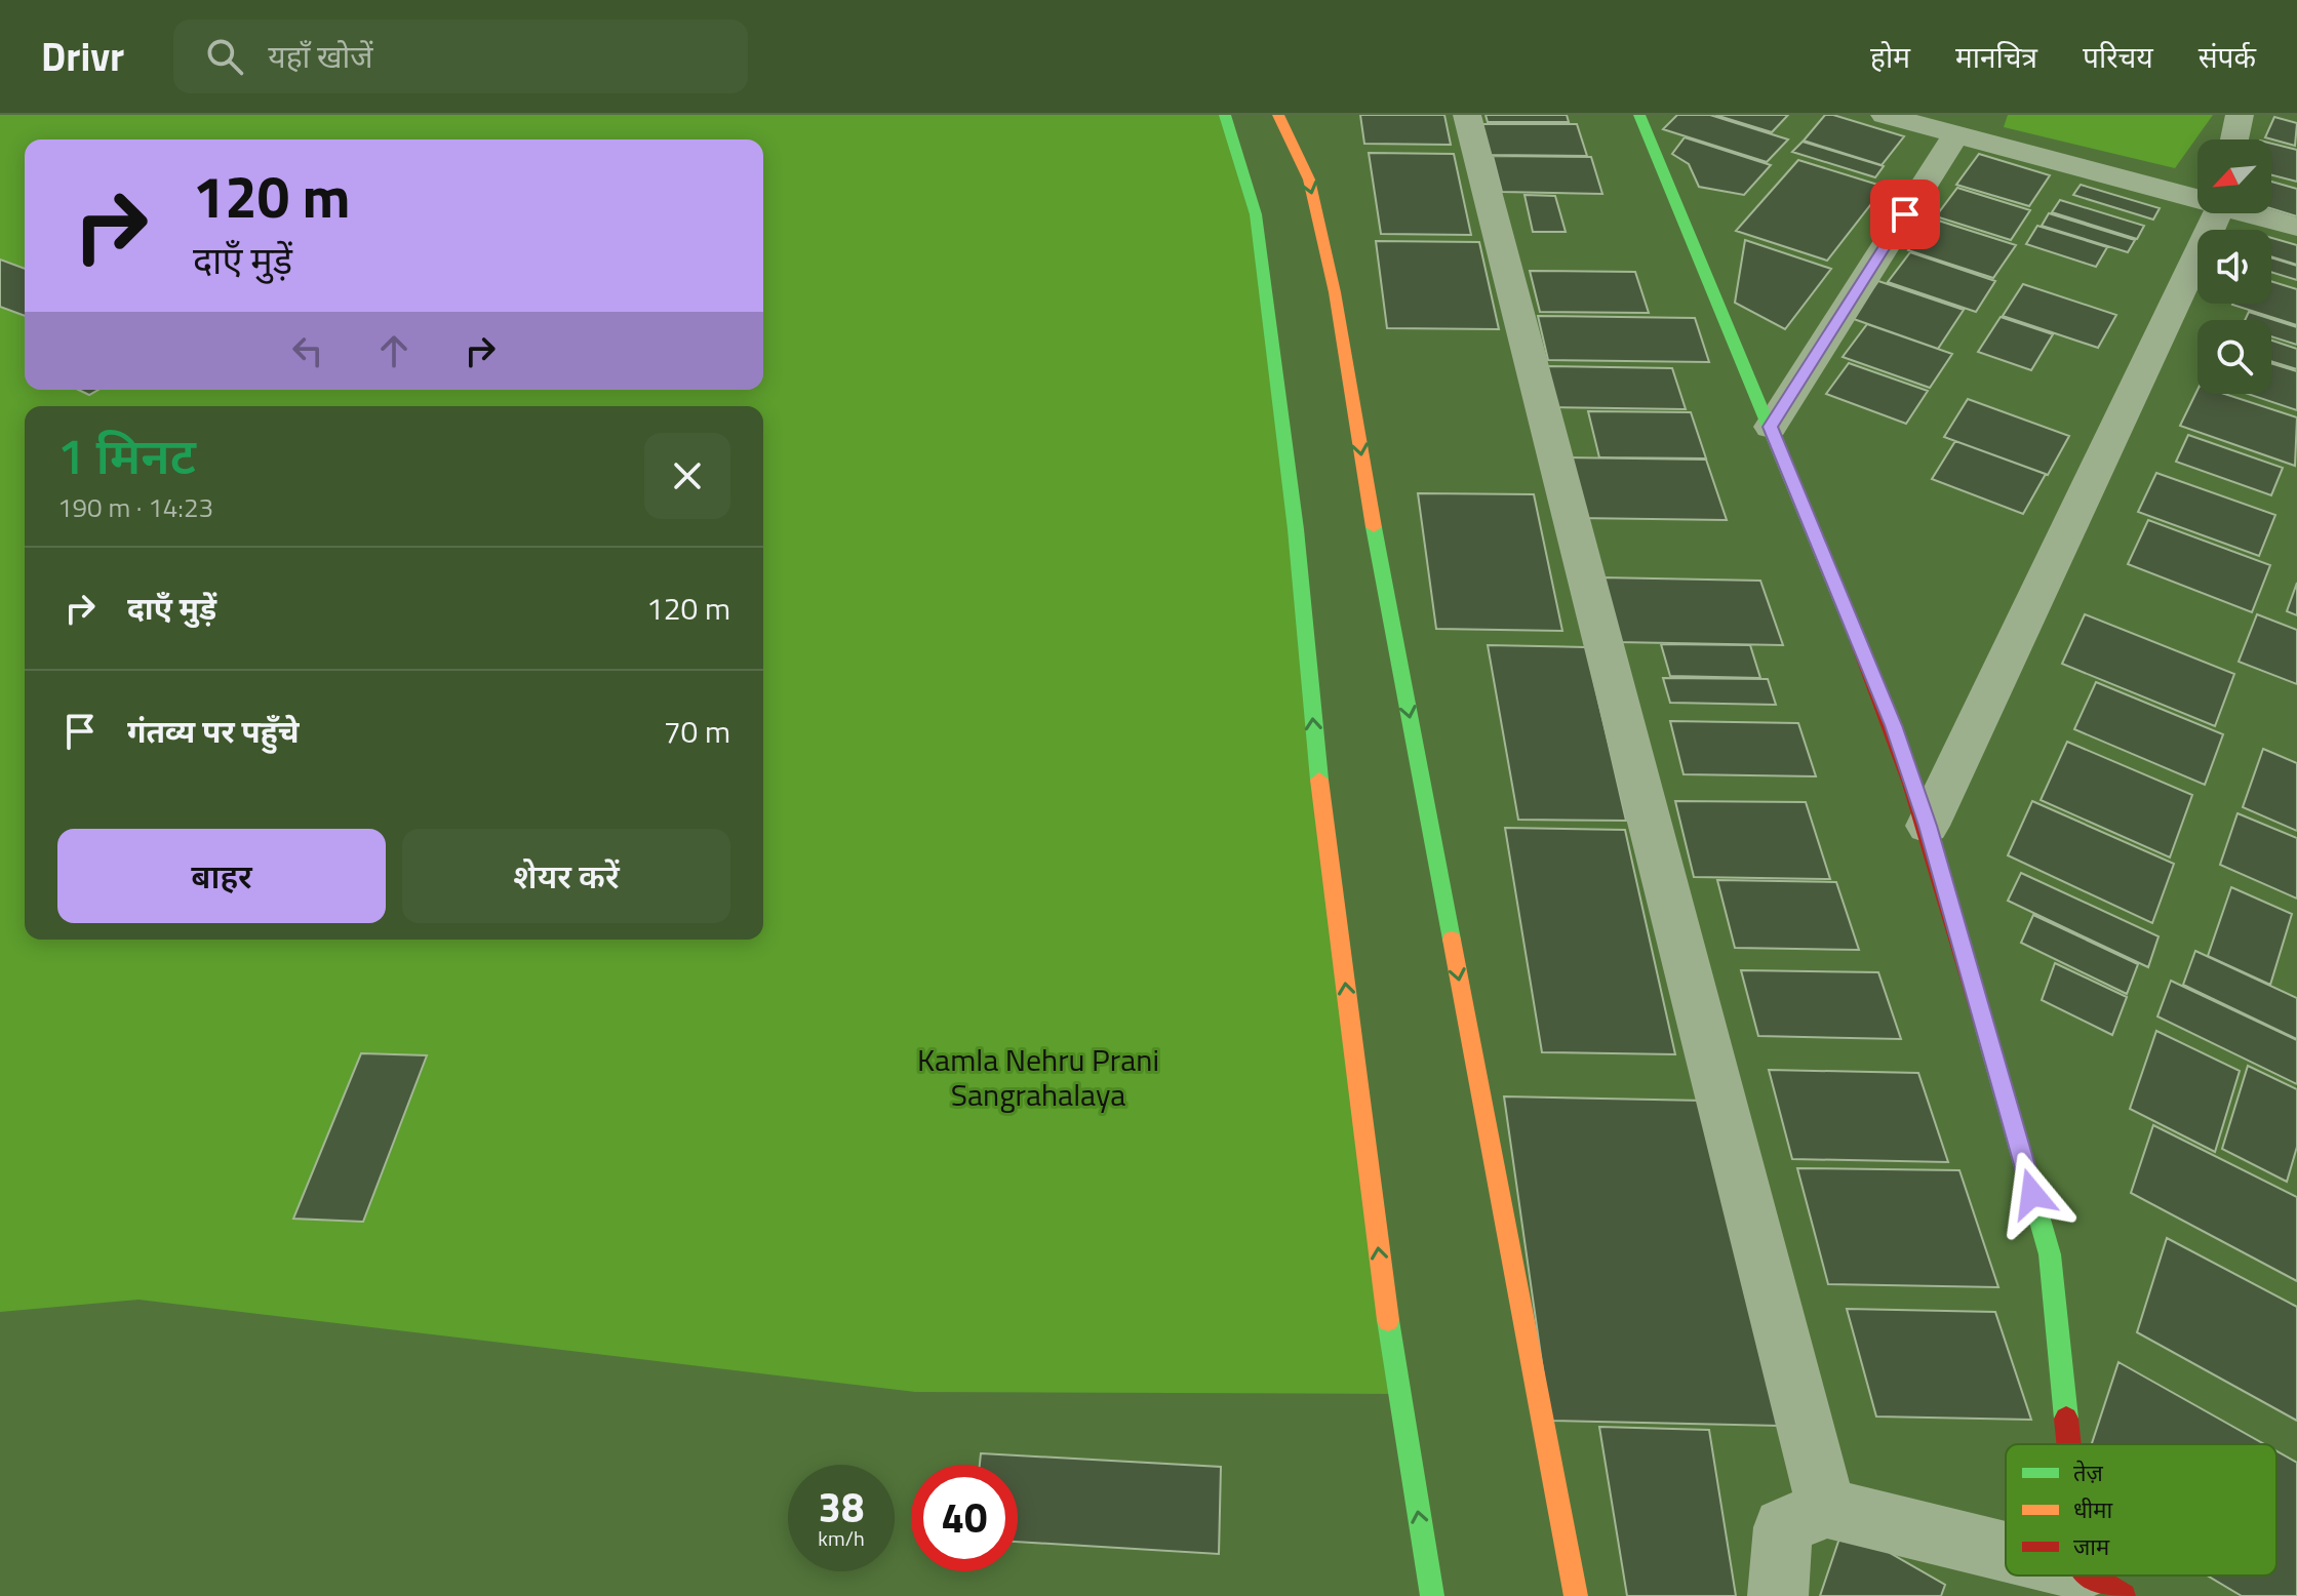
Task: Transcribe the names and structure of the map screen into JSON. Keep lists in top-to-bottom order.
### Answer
{
  "parks": ["Kamla Nehru Prani Sangrahalaya"],
  "legend": ["तेज़", "धीमा", "जाम"],
  "north": "bottom left",
  "page": {
    "header": "Drivr",
    "search": "यहाँ खोजें",
    "nav": [
      "होम",
      "मानचित्र",
      "परिचय",
      "संपर्क"
    ],
    "turn": ["120 m", "दाएँ मुड़ें"],
    "heading": ["1 मिनट", "190 m · 14:23"],
    "list": [
      {
        "name": "दाएँ मुड़ें",
        "value": "120 m"
      },
      {
        "name": "गंतव्य पर पहुँचे",
        "value": "70 m"
      }
    ],
    "buttons": ["बाहर", "शेयर करें"],
    "speed": "38 km/h",
    "limit": "40"
  }
}
